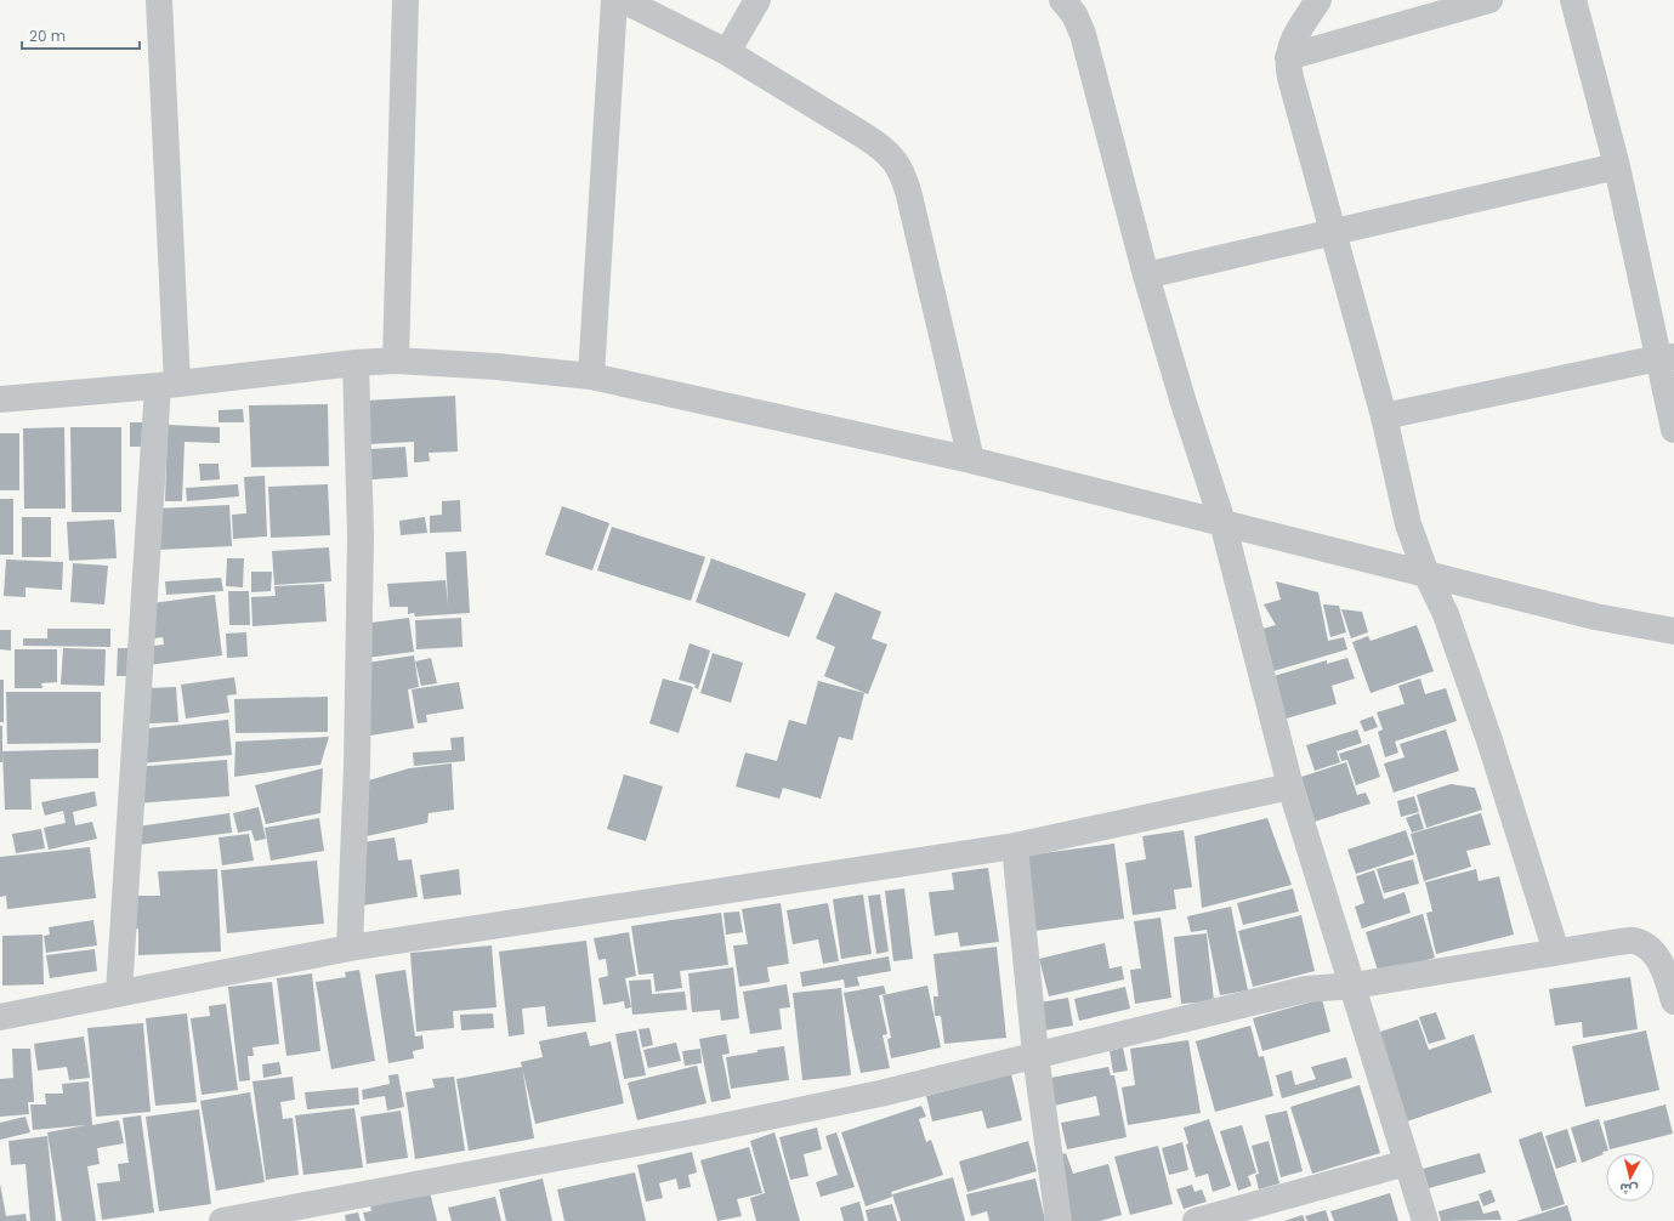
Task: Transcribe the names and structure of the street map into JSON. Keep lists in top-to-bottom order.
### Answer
{
  "scale_bar": "20 m",
  "north": "bottom"
}
